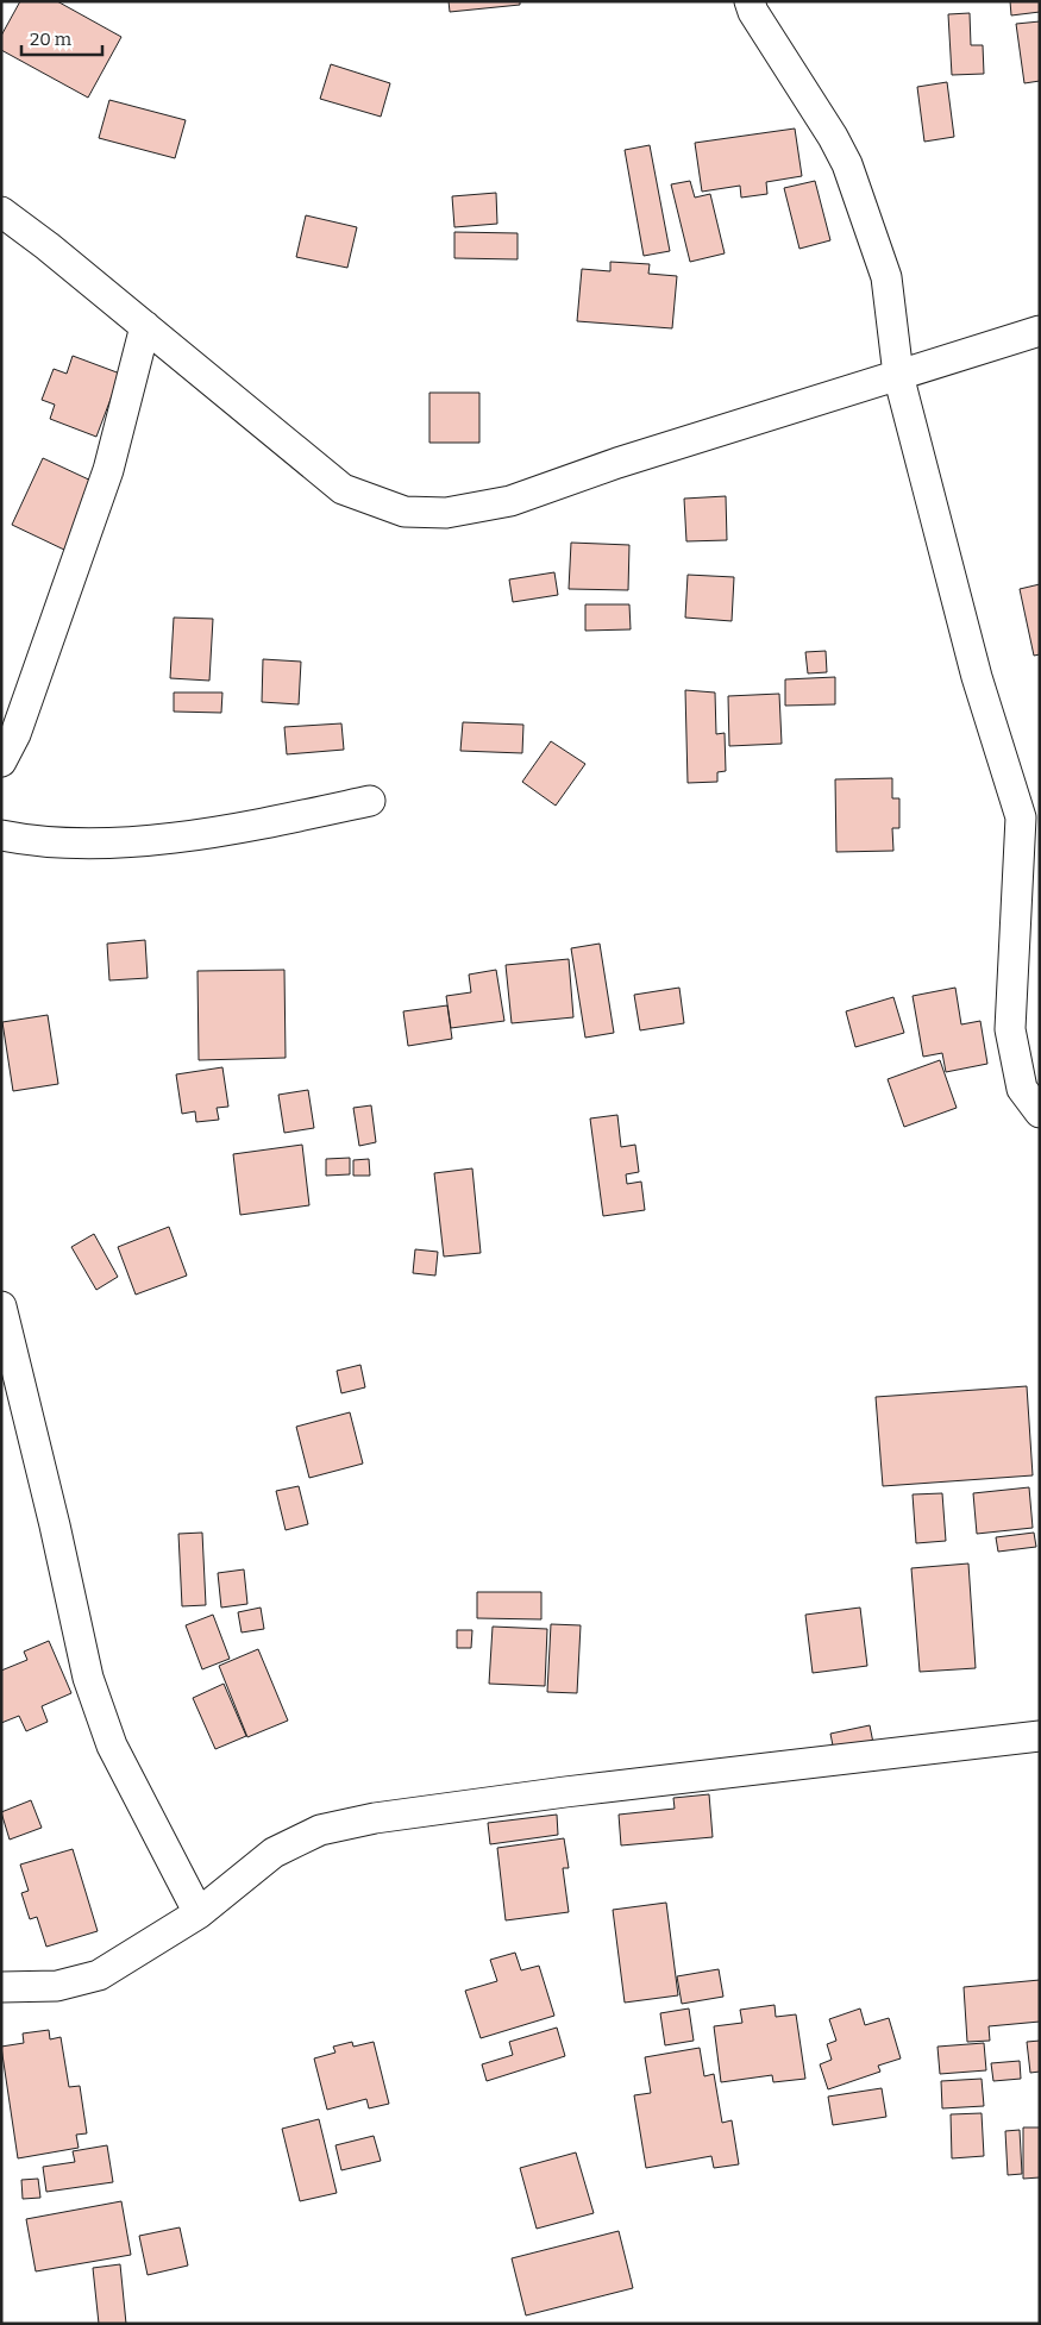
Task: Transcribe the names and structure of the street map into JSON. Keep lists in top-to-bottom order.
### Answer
{
  "scale_bar": "20 m"
}
